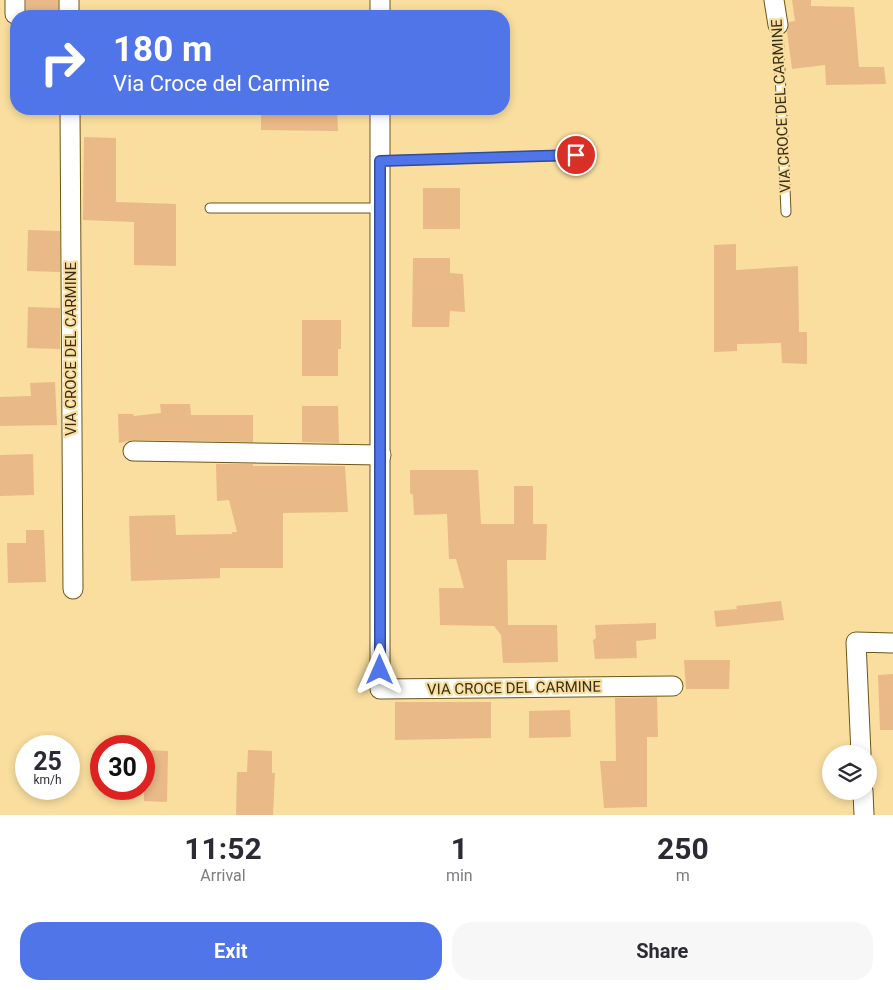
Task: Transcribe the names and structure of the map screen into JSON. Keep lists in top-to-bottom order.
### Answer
{
  "streets": {
    "street": ["VIA CROCE DEL CARMINE"]
  },
  "page": {
    "turn": ["180 m", "Via Croce del Carmine"],
    "speed": "25 km/h",
    "limit": "30",
    "eta": [
      "11:52",
      "Arrival",
      "1",
      "min",
      "250",
      "m"
    ],
    "buttons": ["Exit", "Share"]
  }
}
